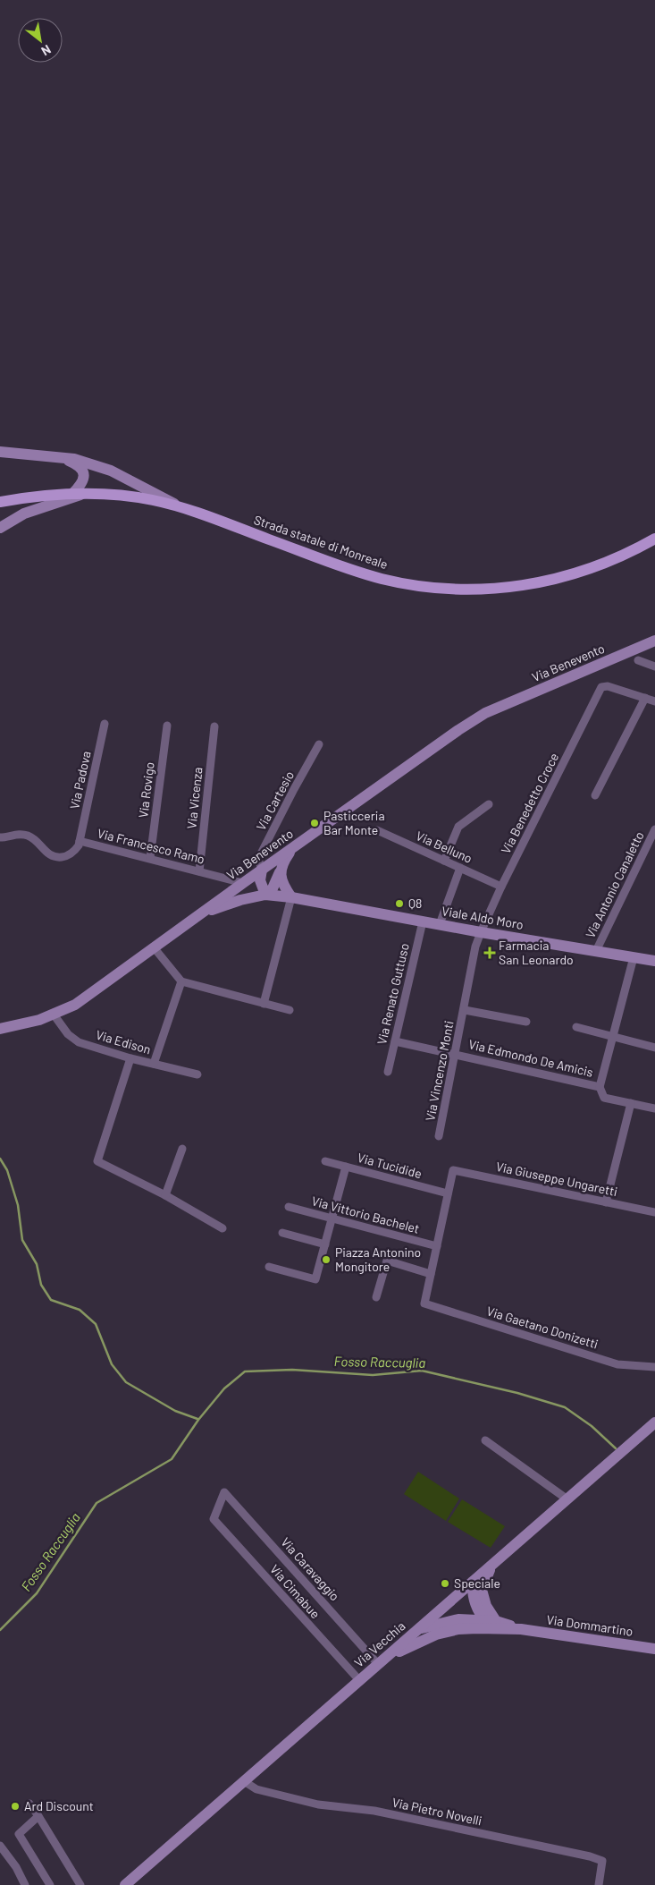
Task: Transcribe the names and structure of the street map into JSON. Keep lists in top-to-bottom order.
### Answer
{
  "streets": {
    "main road": [
      "Strada statale di Monreale",
      "Via Benevento",
      "Viale Aldo Moro",
      "Via Dommartino",
      "Via Vecchia"
    ],
    "street": [
      "Via Padova",
      "Via Rovigo",
      "Via Vicenza",
      "Via Cartesio",
      "Via Benedetto Croce",
      "Via Francesco Ramo",
      "Via Belluno",
      "Via Antonio Canaletto",
      "Via Renato Guttuso",
      "Via Edison",
      "Via Edmondo De Amicis",
      "Via Vincenzo Monti",
      "Via Tucidide",
      "Via Giuseppe Ungaretti",
      "Via Vittorio Bachelet",
      "Via Gaetano Donizetti",
      "Via Caravaggio",
      "Via Cimabue",
      "Via Pietro Novelli"
    ]
  },
  "crossings": [
    ["Via Benevento", "Via Cartesio"],
    ["Via Benevento", "Via Francesco Ramo"],
    ["Via Benevento", "Viale Aldo Moro"],
    ["Via Benevento", "Via Edison"],
    ["Via Padova", "Via Francesco Ramo"],
    ["Via Rovigo", "Via Francesco Ramo"],
    ["Via Vicenza", "Via Francesco Ramo"],
    ["Via Benedetto Croce", "Via Belluno"],
    ["Via Benedetto Croce", "Viale Aldo Moro"],
    ["Via Benedetto Croce", "Via Vincenzo Monti"],
    ["Via Antonio Canaletto", "Viale Aldo Moro"],
    ["Viale Aldo Moro", "Via Renato Guttuso"],
    ["Viale Aldo Moro", "Via Vincenzo Monti"],
    ["Via Renato Guttuso", "Via Edmondo De Amicis"],
    ["Via Edmondo De Amicis", "Via Vincenzo Monti"],
    ["Via Tucidide", "Via Giuseppe Ungaretti"],
    ["Via Caravaggio", "Via Cimabue"],
    ["Via Caravaggio", "Via Vecchia"],
    ["Via Cimabue", "Via Vecchia"],
    ["Via Vecchia", "Via Pietro Novelli"]
  ],
  "water": ["Fosso Raccuglia"],
  "places": {
    "other": [
      "Pasticceria Bar Monte",
      "Q8",
      "Piazza Antonino Mongitore",
      "Speciale",
      "Ard Discount"
    ],
    "health": ["Farmacia San Leonardo"]
  },
  "north": "bottom right"
}
